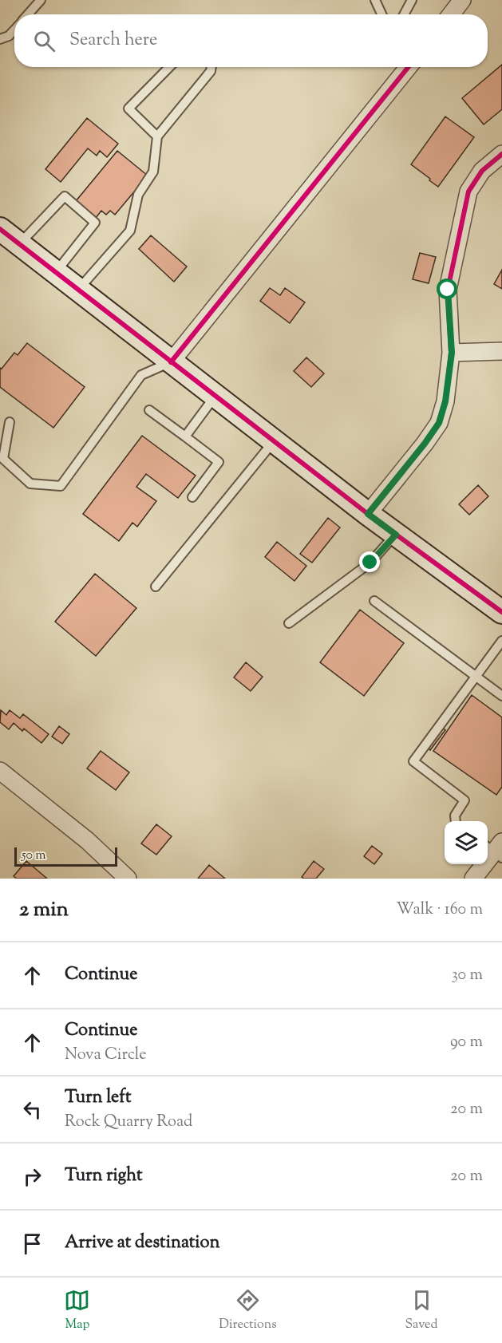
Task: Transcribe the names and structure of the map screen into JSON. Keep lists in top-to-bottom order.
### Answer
{
  "scale_bar": "50 m",
  "page": {
    "search": "Search here",
    "scale": "50 m",
    "heading": ["2 min", "Walk · 160 m"],
    "list": [
      ["Continue", "30 m"],
      ["Continue", "Nova Circle", "90 m"],
      ["Turn left", "Rock Quarry Road", "20 m"],
      ["Turn right", "20 m"],
      "Arrive at destination"
    ],
    "nav": ["Map", "Directions", "Saved"]
  }
}
